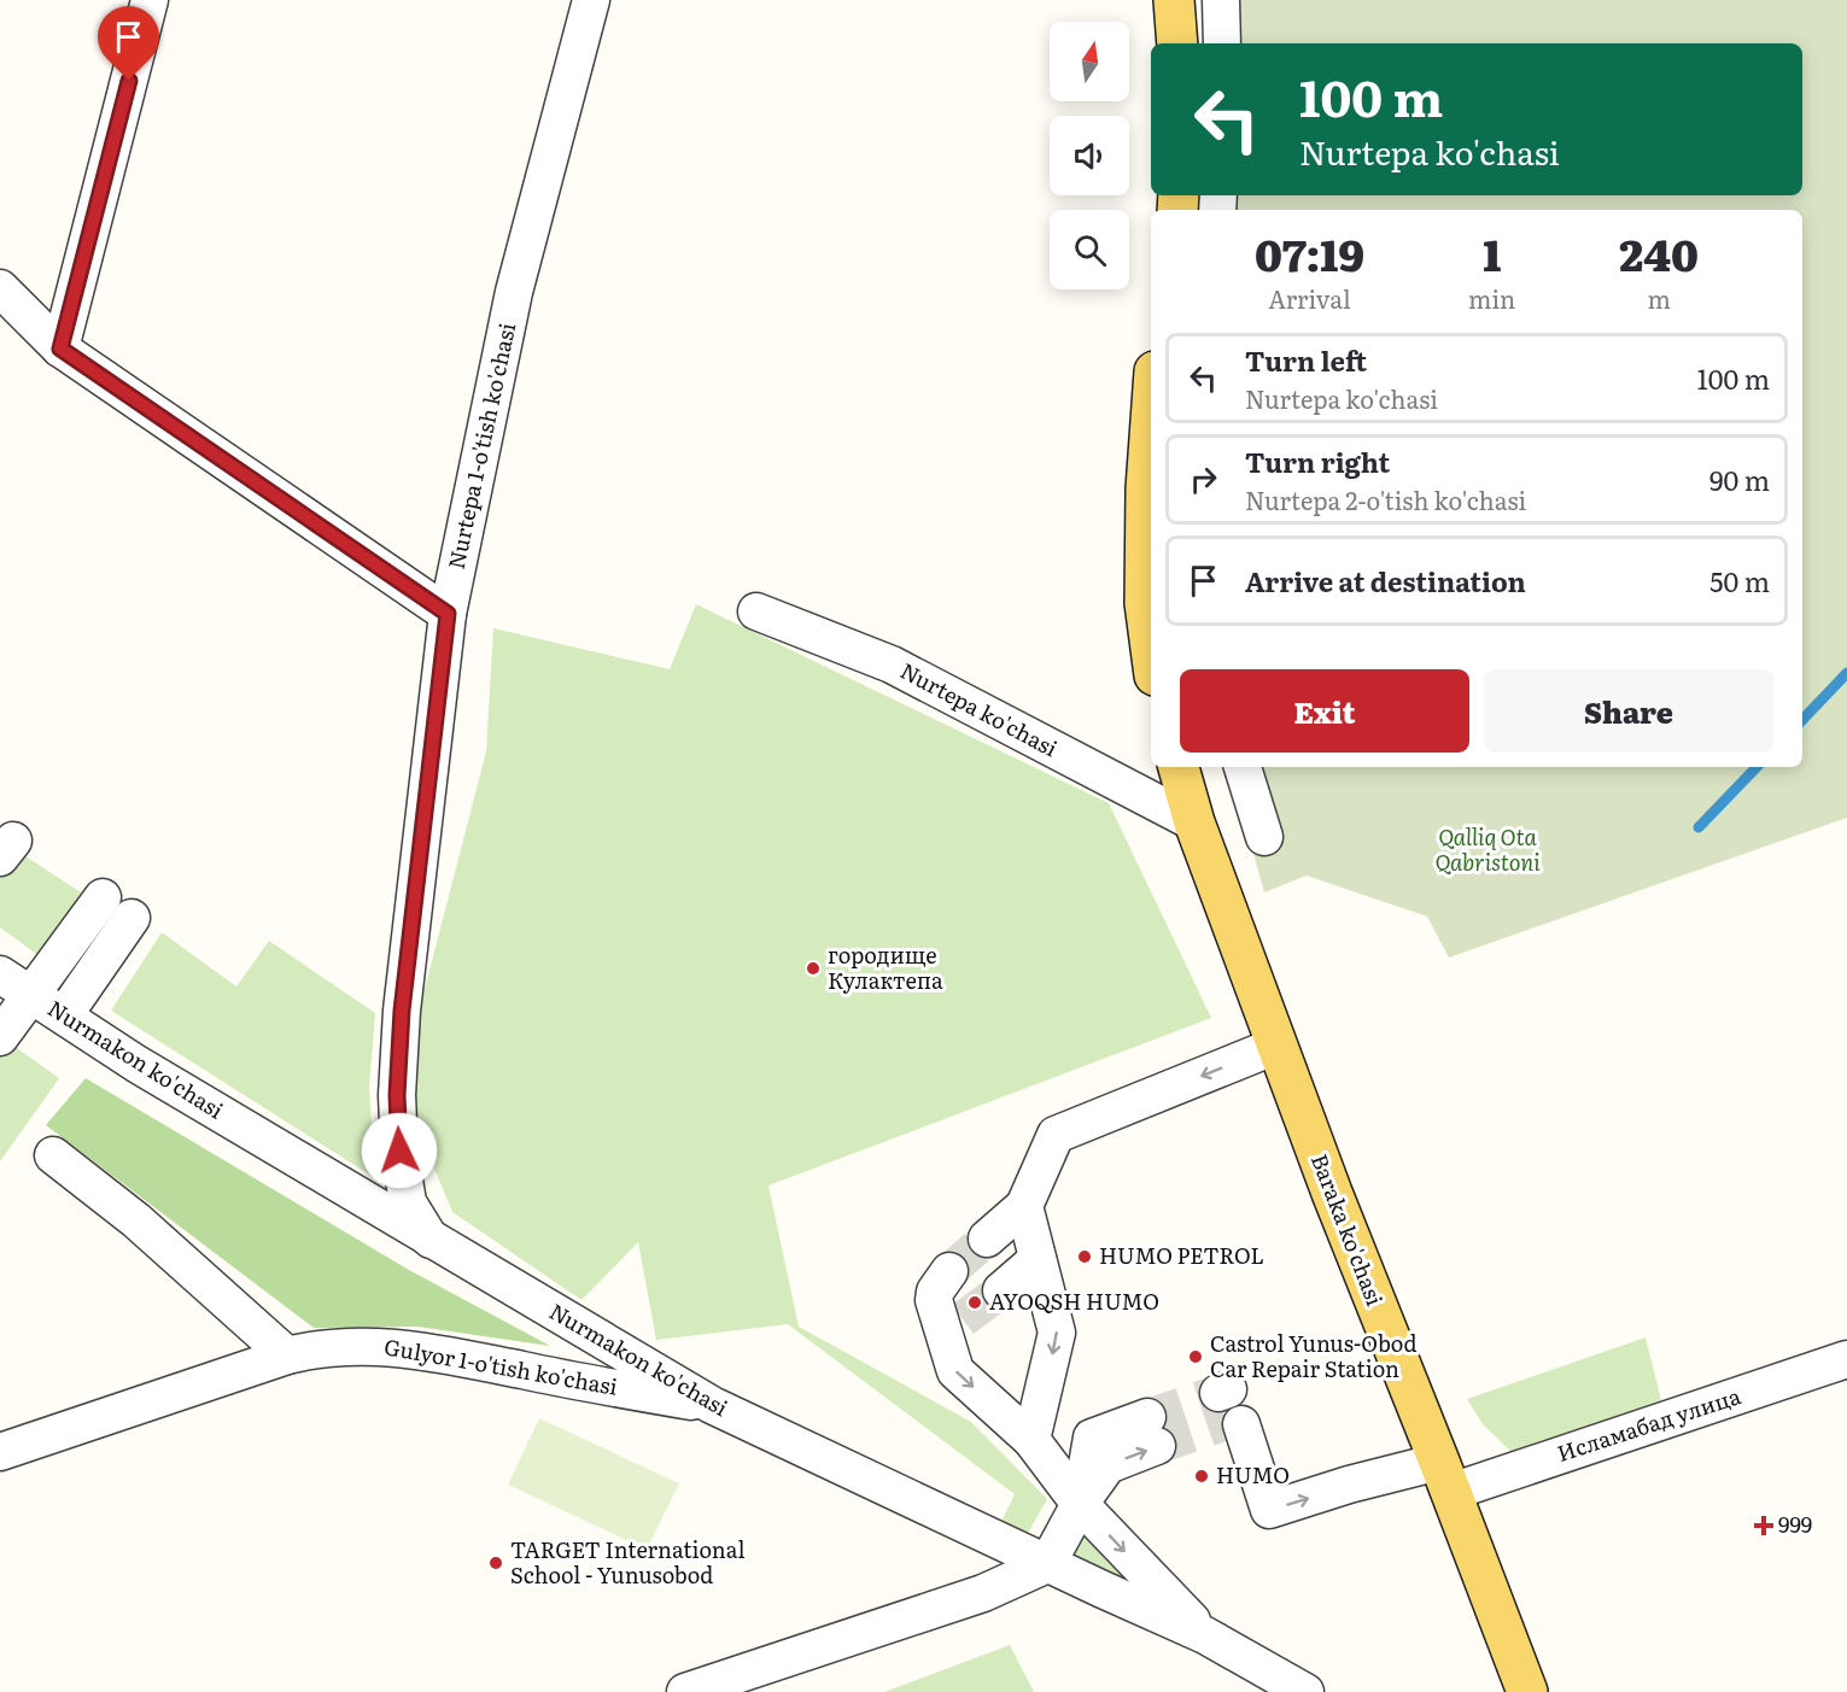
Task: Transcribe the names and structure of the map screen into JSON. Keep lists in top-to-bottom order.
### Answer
{
  "streets": {
    "main road": ["Baraka ko'chasi"],
    "street": [
      "Nurtepa 1-o'tish ko'chasi",
      "Nurtepa ko'chasi",
      "Nurmakon ko'chasi",
      "Gulyor 1-o'tish ko'chasi",
      "Исламабад улица"
    ]
  },
  "crossings": [
    ["Nurtepa 1-o'tish ko'chasi", "Nurmakon ko'chasi"],
    ["Nurtepa ko'chasi", "Baraka ko'chasi"],
    ["Nurmakon ko'chasi", "Gulyor 1-o'tish ko'chasi"],
    ["Baraka ko'chasi", "Исламабад улица"]
  ],
  "parks": ["Qalliq Ota Qabristoni"],
  "places": {
    "other": [
      "городище Кулактепа",
      "HUMO PETROL",
      "AYOQSH HUMO",
      "Castrol Yunus-Obod Car Repair Station",
      "HUMO",
      "TARGET International School - Yunusobod"
    ],
    "health": ["999"]
  },
  "north": "top",
  "page": {
    "turn": ["100 m", "Nurtepa ko'chasi"],
    "eta": [
      "07:19",
      "Arrival",
      "1",
      "min",
      "240",
      "m"
    ],
    "list": [
      {
        "name": "Turn left",
        "note": "Nurtepa ko'chasi",
        "value": "100 m"
      },
      {
        "name": "Turn right",
        "note": "Nurtepa 2-o'tish ko'chasi",
        "value": "90 m"
      },
      {
        "name": "Arrive at destination",
        "value": "50 m"
      }
    ],
    "buttons": ["Exit", "Share"]
  }
}
